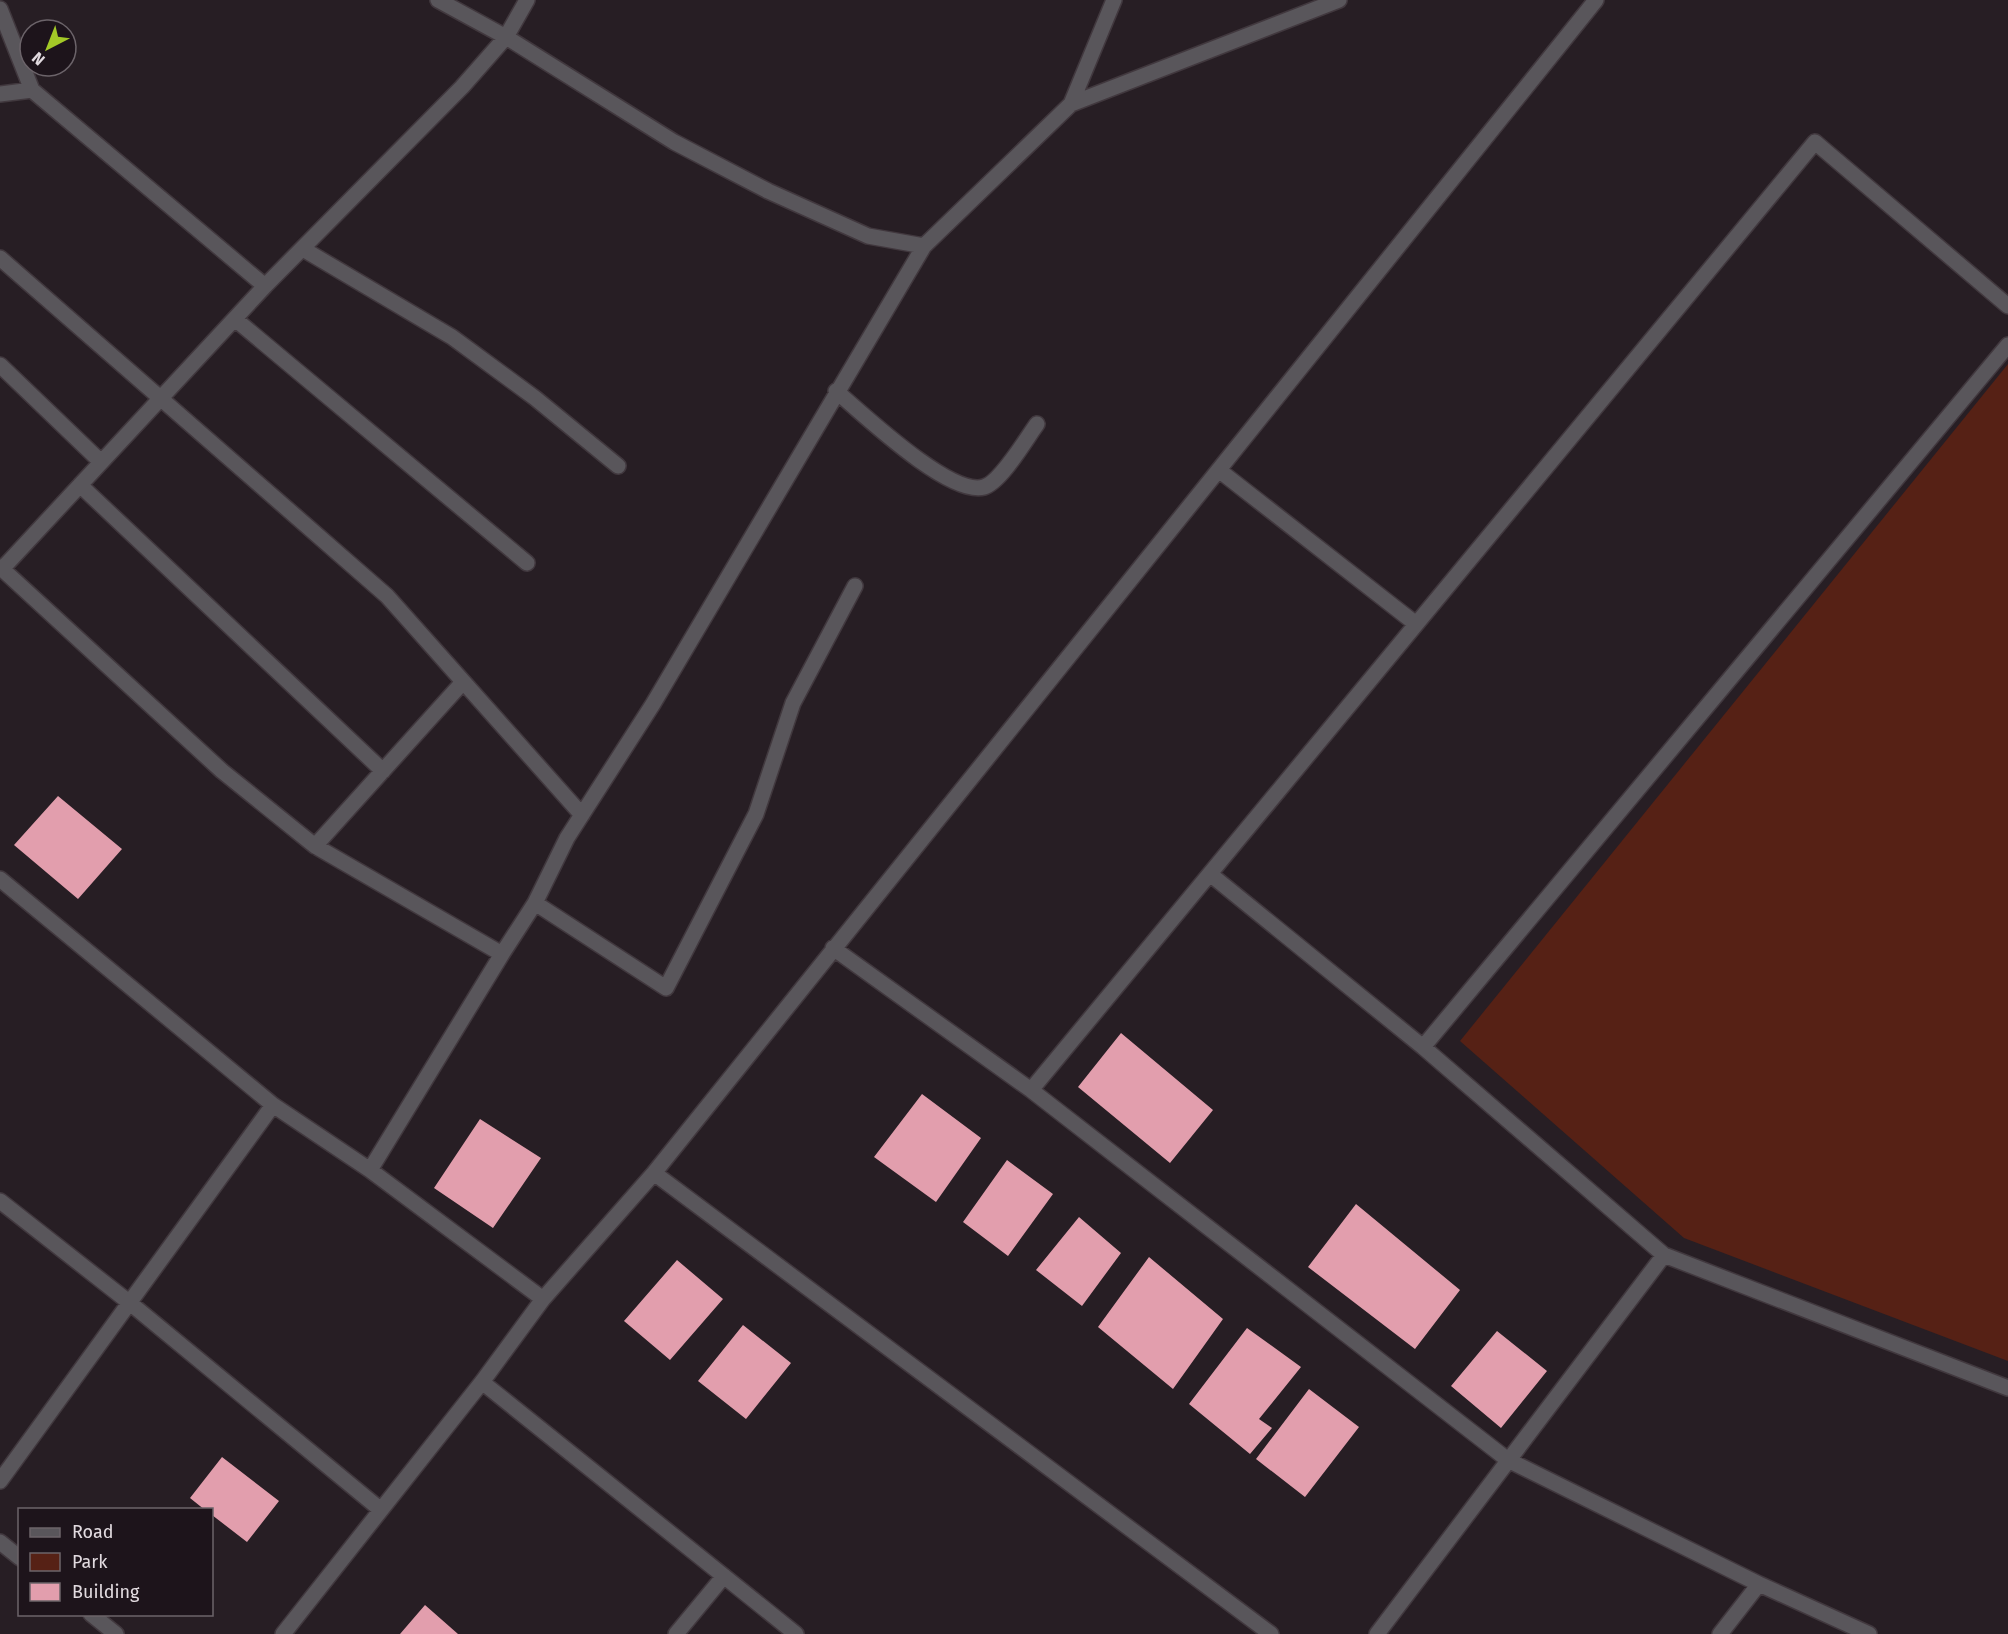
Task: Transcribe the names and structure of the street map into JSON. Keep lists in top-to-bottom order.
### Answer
{
  "legend": ["Road", "Park", "Building"],
  "north": "bottom left"
}
